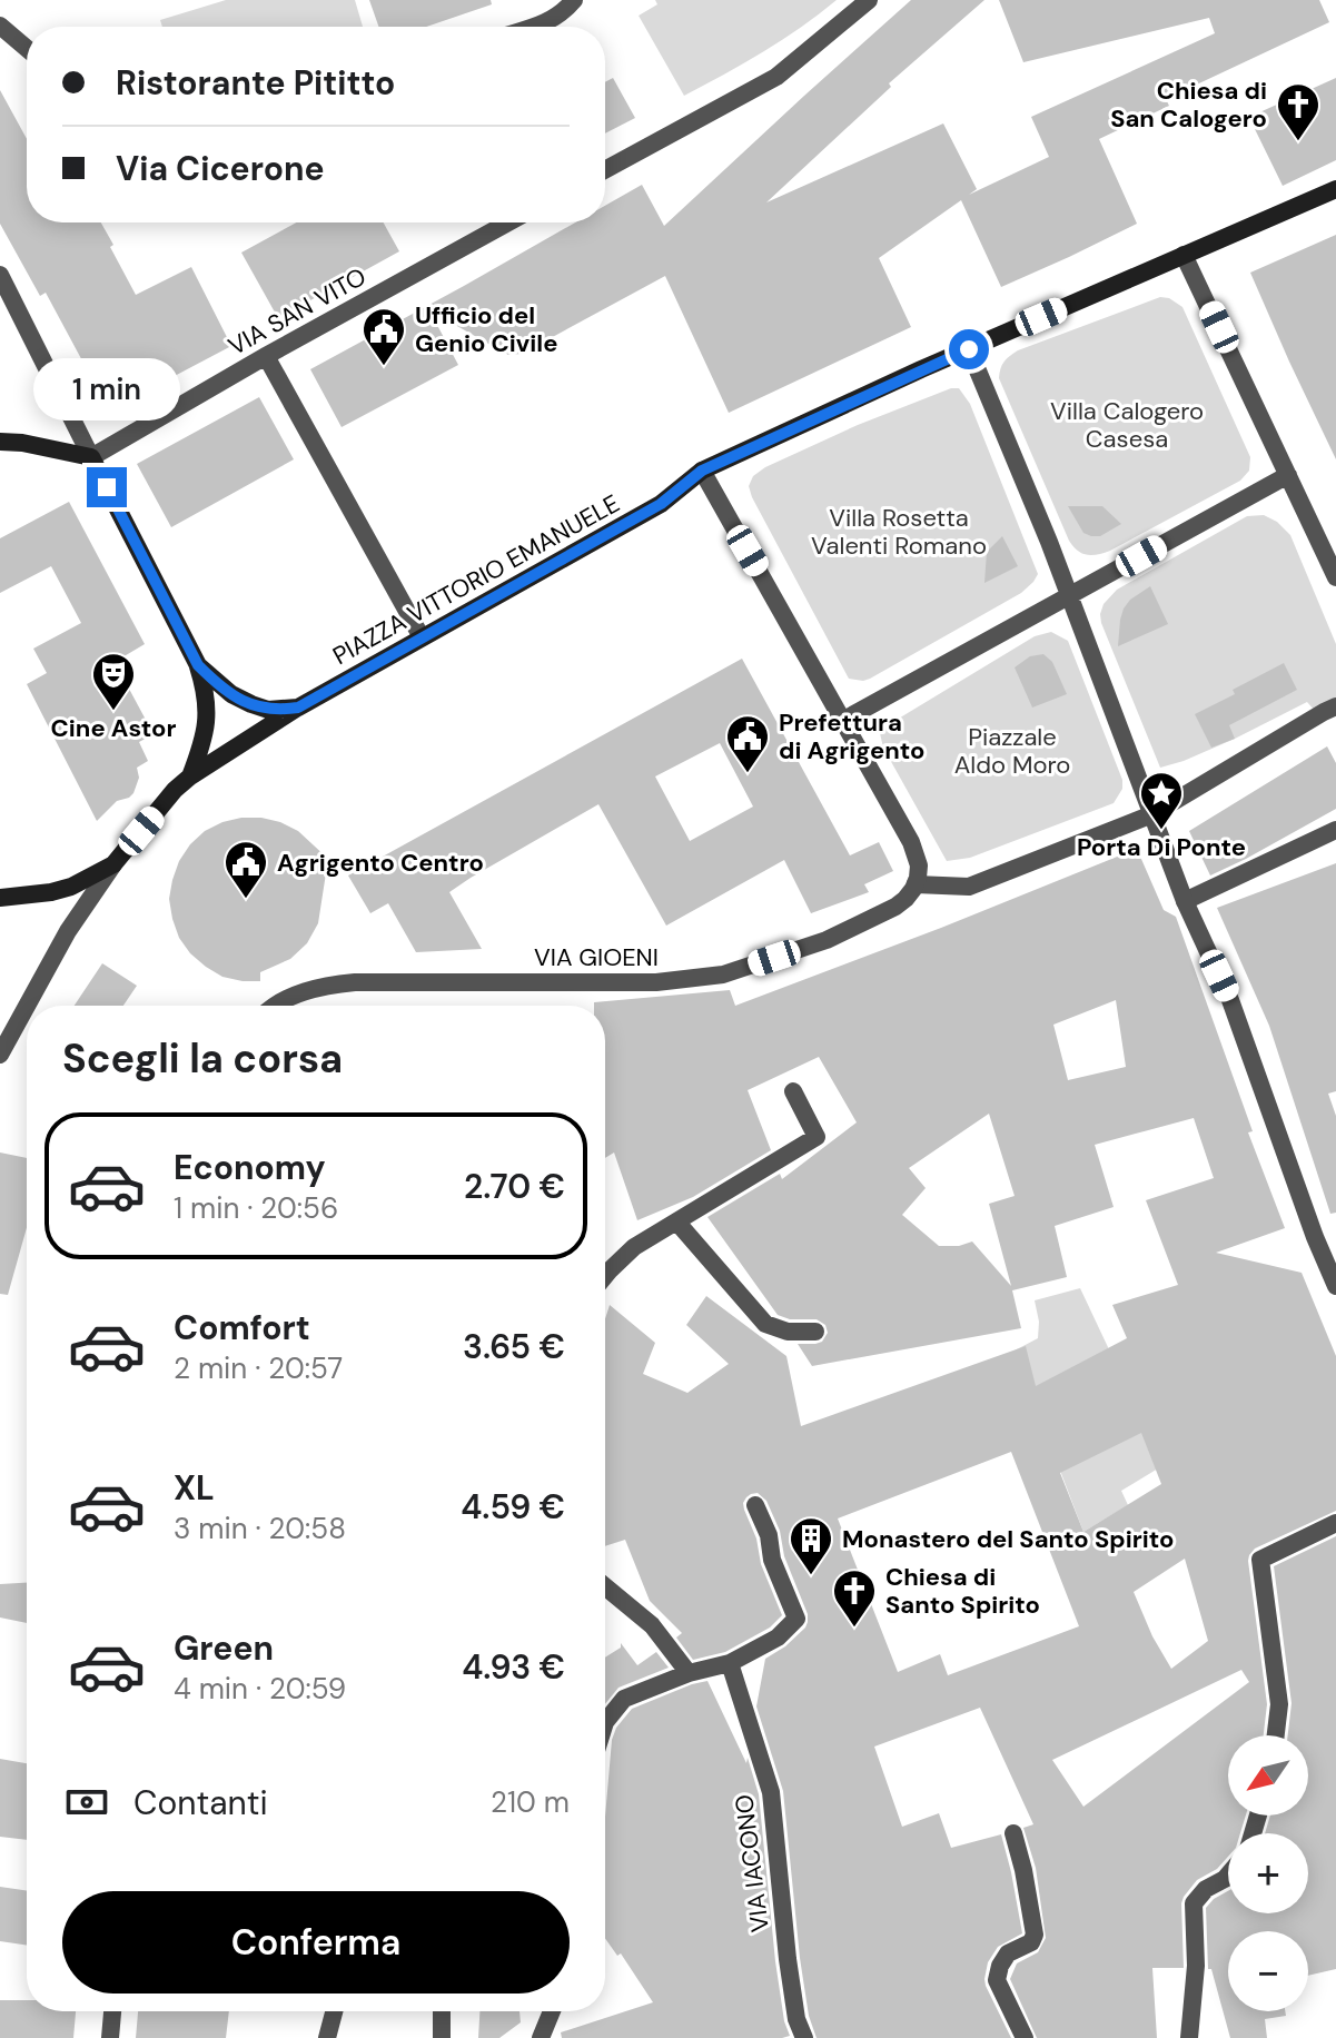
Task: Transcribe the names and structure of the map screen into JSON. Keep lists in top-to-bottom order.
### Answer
{
  "streets": {
    "main road": ["PIAZZA VITTORIO EMANUELE"],
    "street": ["VIA SAN VITO", "VIA GIOENI", "VIA IACONO"]
  },
  "parks": ["Villa Calogero Casesa", "Villa Rosetta Valenti Romano", "Piazzale Aldo Moro"],
  "places": {
    "church": ["Chiesa di San Calogero", "Chiesa di Santo Spirito"],
    "public building": ["Ufficio del Genio Civile", "Prefettura di Agrigento", "Agrigento Centro"],
    "theatre": ["Cine Astor"],
    "place": ["Porta Di Ponte"],
    "building": ["Monastero del Santo Spirito"]
  },
  "north": "bottom left",
  "page": {
    "banner": ["Ristorante Pititto", "Via Cicerone"],
    "bubble": "1 min",
    "heading": "Scegli la corsa",
    "list": [
      {
        "name": "Economy",
        "note": "1 min · 20:56",
        "value": "2.70 €"
      },
      {
        "name": "Comfort",
        "note": "2 min · 20:57",
        "value": "3.65 €"
      },
      {
        "name": "XL",
        "note": "3 min · 20:58",
        "value": "4.59 €"
      },
      {
        "name": "Green",
        "note": "4 min · 20:59",
        "value": "4.93 €"
      }
    ],
    "map_buttons": ["+", "−"],
    "pay": ["Contanti", "210 m"],
    "buttons": "Conferma"
  }
}
